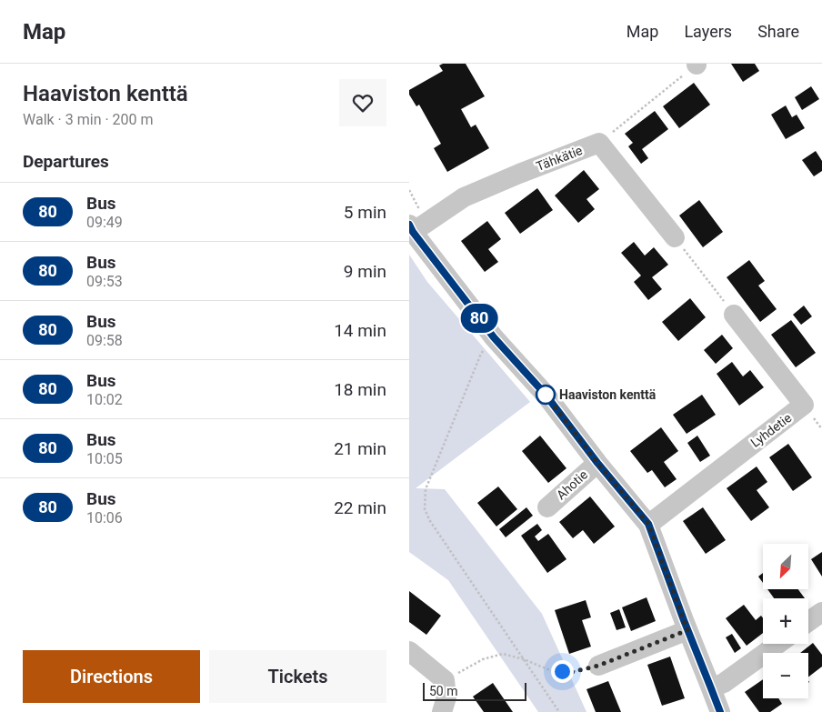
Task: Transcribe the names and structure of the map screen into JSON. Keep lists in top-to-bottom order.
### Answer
{
  "streets": {
    "street": ["Tähkätie", "Lyhdetie", "Ahotie"]
  },
  "places": ["Haaviston kenttä"],
  "lines": ["bus line 80"],
  "scale_bar": "50 m",
  "north": "bottom left",
  "page": {
    "header": "Map",
    "nav": ["Map", "Layers", "Share"],
    "heading": [
      ["Haaviston kenttä", "Walk · 3 min · 200 m"],
      "Departures"
    ],
    "on_map": "80",
    "list": [
      {
        "mark": "80",
        "name": "Bus",
        "note": "09:49",
        "value": "5 min"
      },
      {
        "mark": "80",
        "name": "Bus",
        "note": "09:53",
        "value": "9 min"
      },
      {
        "mark": "80",
        "name": "Bus",
        "note": "09:58",
        "value": "14 min"
      },
      {
        "mark": "80",
        "name": "Bus",
        "note": "10:02",
        "value": "18 min"
      },
      {
        "mark": "80",
        "name": "Bus",
        "note": "10:05",
        "value": "21 min"
      },
      {
        "mark": "80",
        "name": "Bus",
        "note": "10:06",
        "value": "22 min"
      }
    ],
    "map_buttons": ["+", "−"],
    "buttons": ["Directions", "Tickets"],
    "scale": "50 m"
  }
}
